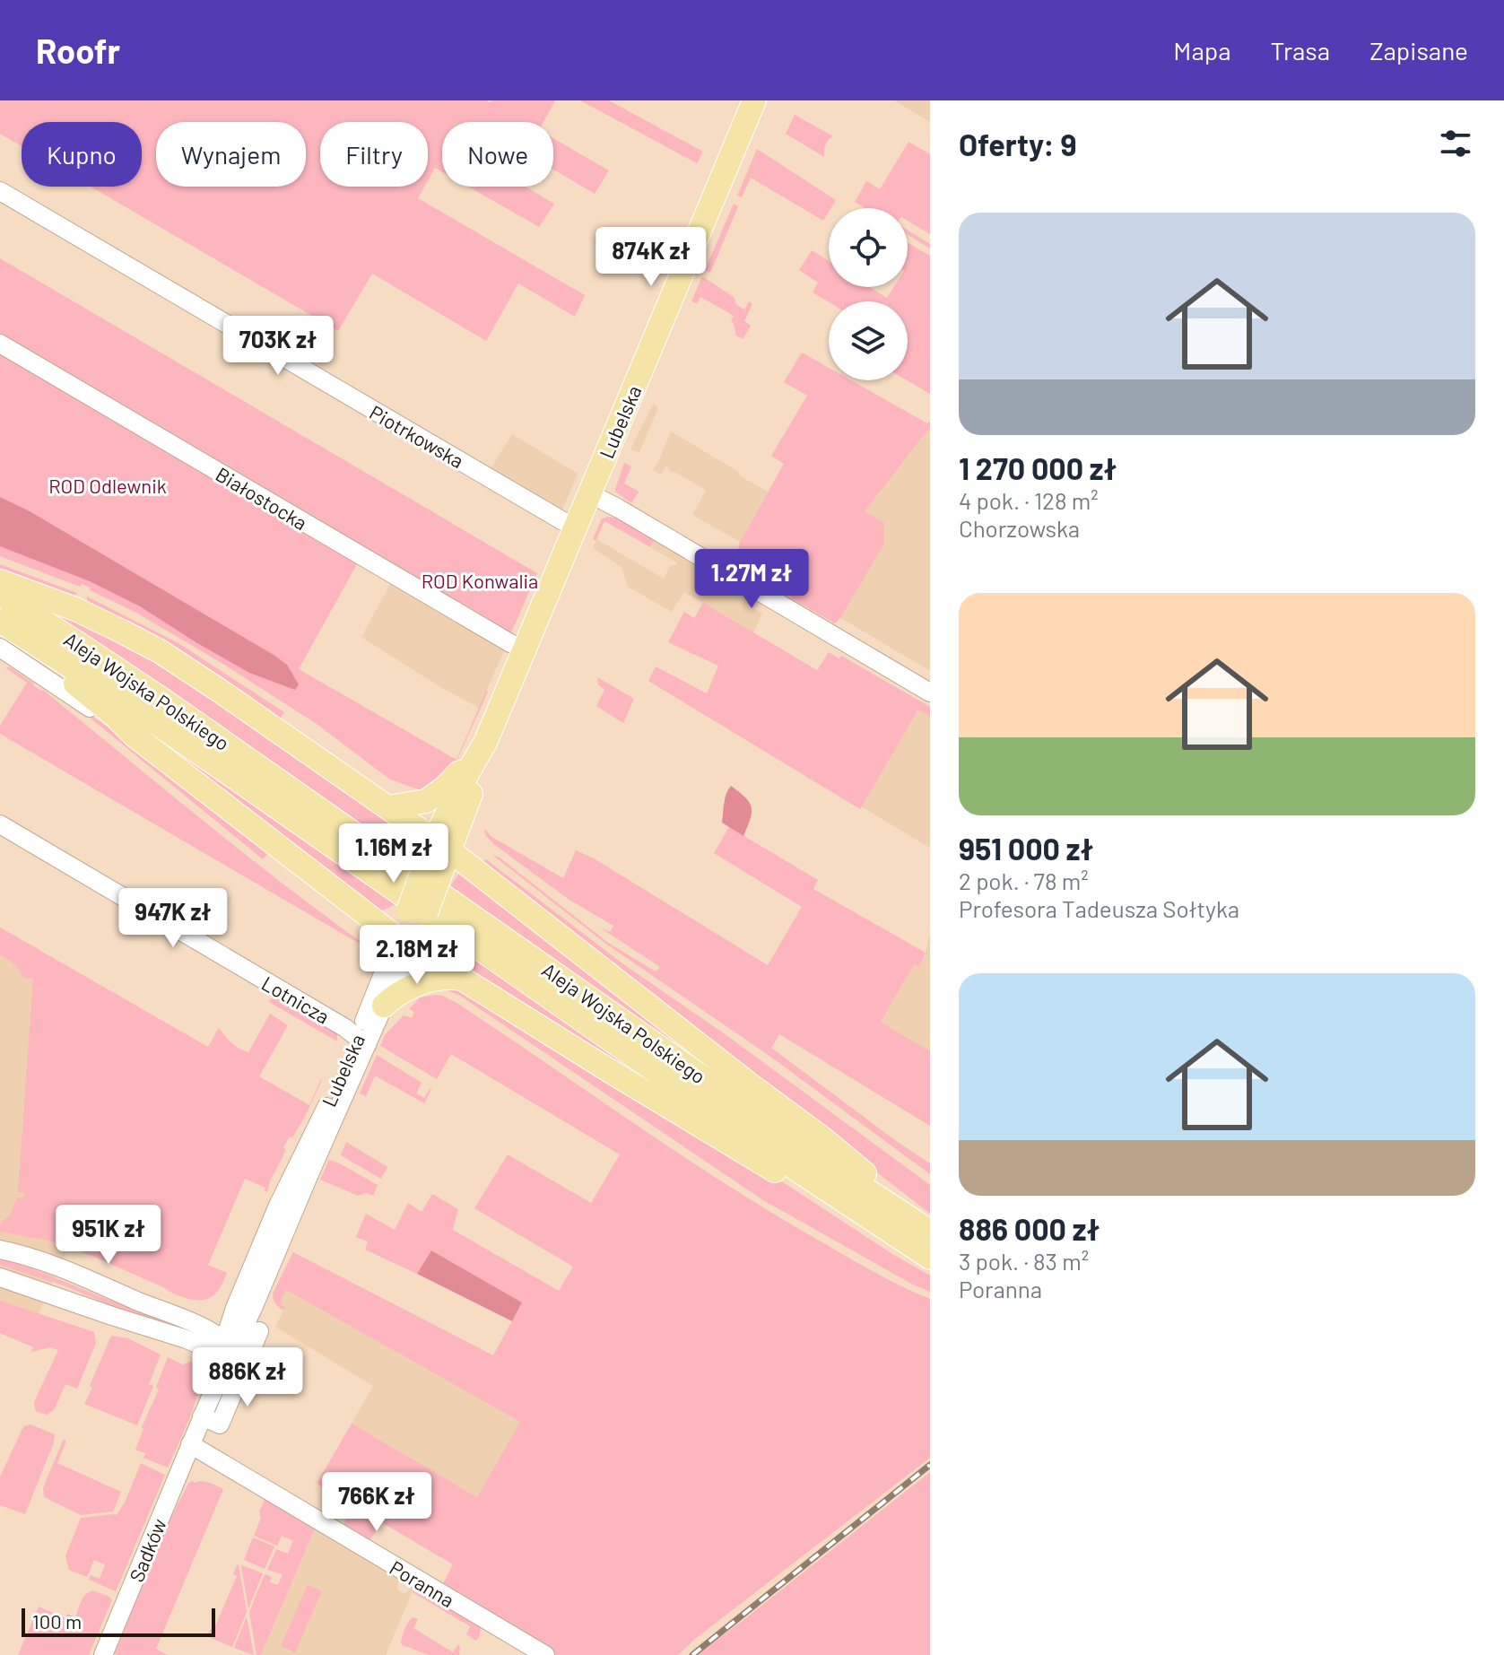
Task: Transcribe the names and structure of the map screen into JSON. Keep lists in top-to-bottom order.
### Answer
{
  "streets": {
    "main road": ["Lubelska", "Aleja Wojska Polskiego"],
    "street": [
      "Piotrkowska",
      "Białostocka",
      "Lotnicza",
      "Sadków",
      "Poranna"
    ]
  },
  "crossings": [
    ["Lubelska", "Piotrkowska"],
    ["Lubelska", "Białostocka"],
    ["Lubelska", "Lotnicza"],
    ["Lubelska", "Sadków"],
    ["Lubelska", "Poranna"],
    ["Sadków", "Poranna"]
  ],
  "parks": ["ROD Odlewnik", "ROD Konwalia"],
  "scale_bar": "100 m",
  "page": {
    "header": "Roofr",
    "nav": ["Mapa", "Trasa", "Zapisane"],
    "heading": "Oferty: 9",
    "chip": [
      "Kupno",
      "Wynajem",
      "Filtry",
      "Nowe"
    ],
    "list": [
      {
        "name": "1 270 000 zł",
        "note": "4 pok. · 128 m² · Chorzowska"
      },
      {
        "name": "951 000 zł",
        "note": "2 pok. · 78 m² · Profesora Tadeusza Sołtyka"
      },
      {
        "name": "886 000 zł",
        "note": "3 pok. · 83 m² · Poranna"
      }
    ],
    "price": [
      "874K zł",
      "703K zł",
      "1.27M zł",
      "1.16M zł",
      "947K zł",
      "2.18M zł",
      "951K zł",
      "886K zł",
      "766K zł"
    ],
    "scale": "100 m"
  }
}
